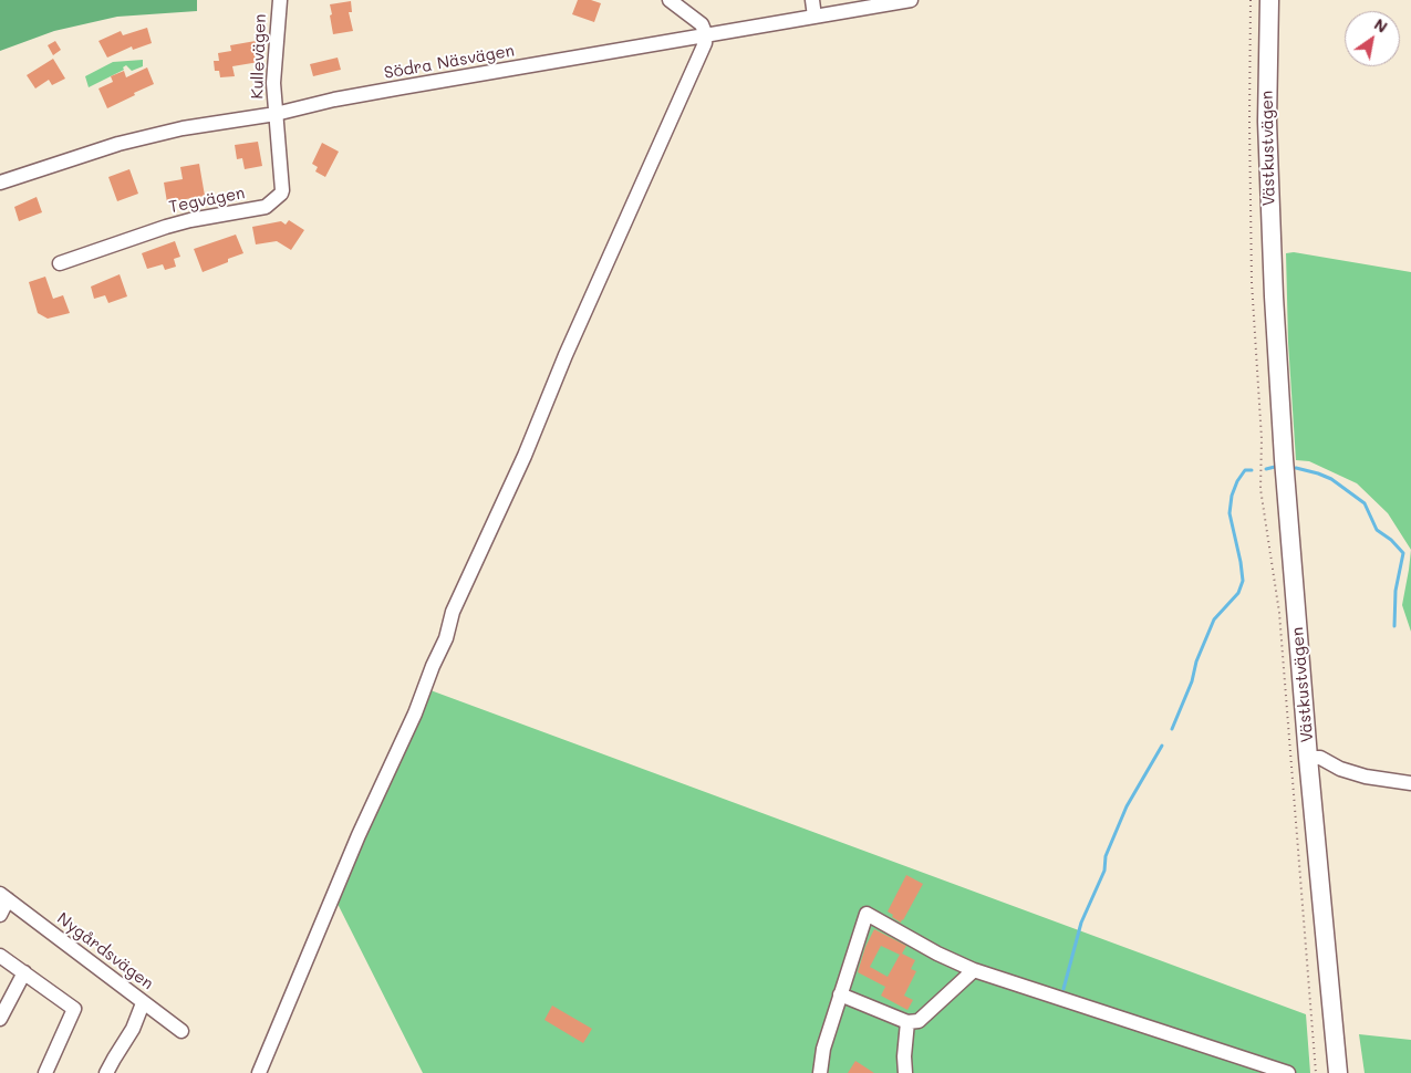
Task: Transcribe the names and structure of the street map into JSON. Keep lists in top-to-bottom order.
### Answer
{
  "streets": {
    "main road": ["Västkustvägen"],
    "street": [
      "Kullevägen",
      "Södra Näsvägen",
      "Tegvägen",
      "Nygårdsvägen"
    ]
  },
  "crossings": [
    ["Kullevägen", "Södra Näsvägen"],
    ["Kullevägen", "Tegvägen"],
    ["Södra Näsvägen", "Tegvägen"]
  ],
  "north": "top right"
}
